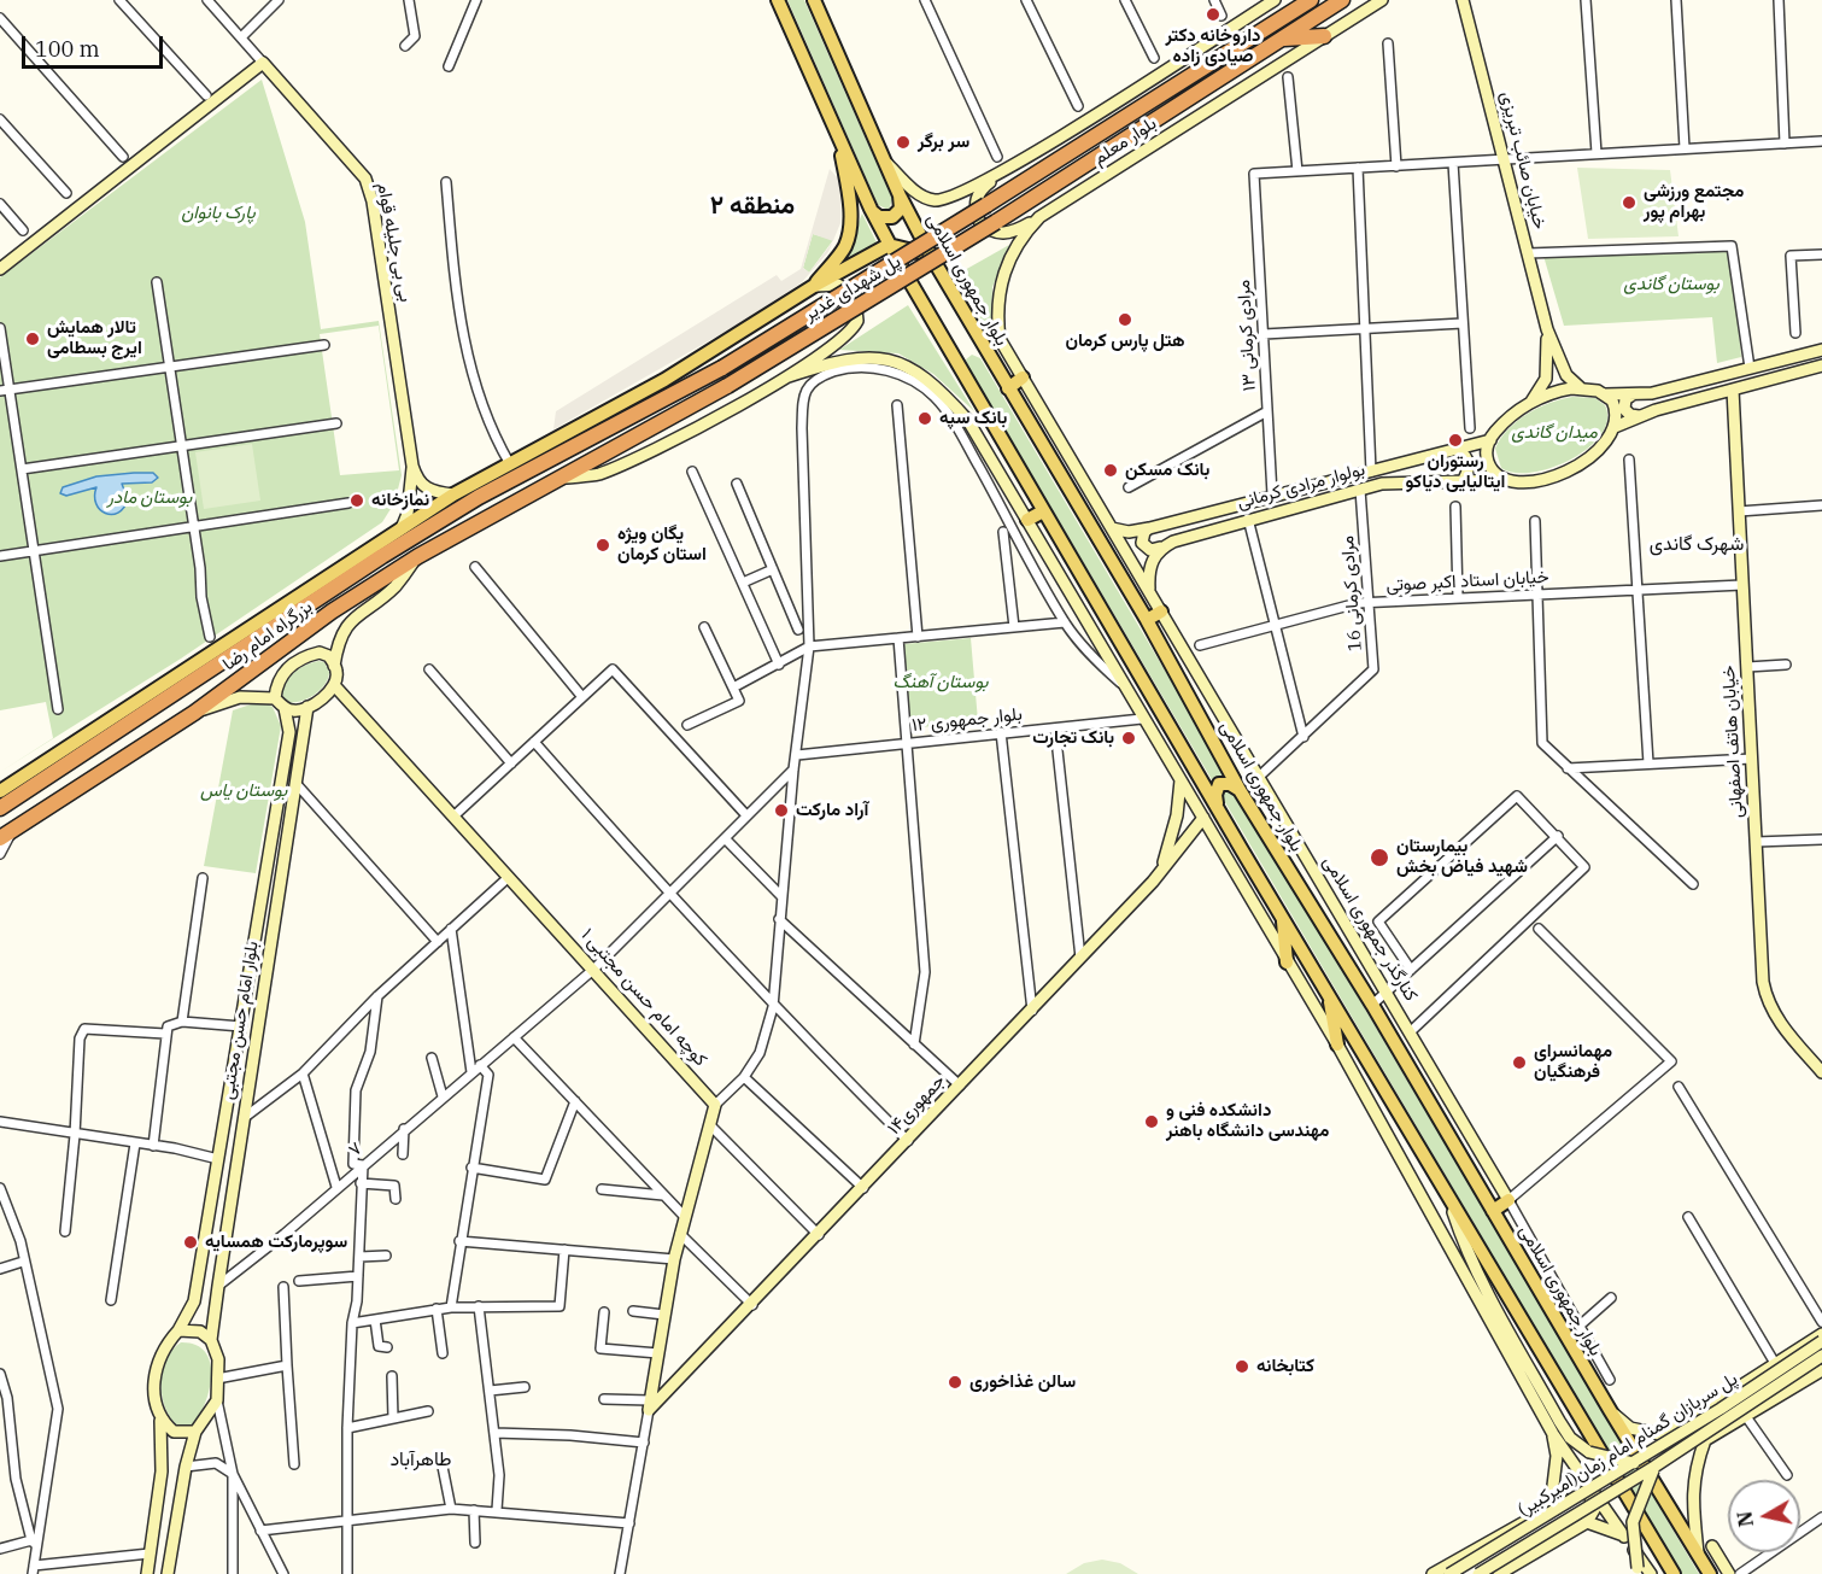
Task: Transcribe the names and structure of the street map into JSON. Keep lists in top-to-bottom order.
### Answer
{
  "streets": {
    "highway": ["بلوار معلم", "پل شهدای غدیر", "بزرگراه امام رضا"],
    "main road": ["بلوار جمهوری اسلامی"],
    "street": [
      "خیابان صائب تبریزی",
      "بی بی جلیله قوام",
      "مرادی کرمانی ۱۳",
      "بولوار مرادی کرمانی",
      "خیابان استاد اکبر صوتی",
      "مرادی کرمانی 16",
      "بلوار جمهوری ۱۲",
      "خیابان هاتف اصفهانی",
      "کنارگذر جمهوری اسلامی",
      "کوچه امام حسن مجتبی ۱",
      "بلوار امام حسن مجتبی",
      "جمهوری۱۴",
      "۷",
      "پل سربازان گمنام امام زمان(امیرکبیر)"
    ]
  },
  "crossings": [
    ["بلوار معلم", "پل شهدای غدیر"],
    ["بلوار معلم", "کنارگذر جمهوری اسلامی"],
    ["خیابان صائب تبریزی", "بولوار مرادی کرمانی"],
    ["پل شهدای غدیر", "بزرگراه امام رضا"],
    ["مرادی کرمانی ۱۳", "بولوار مرادی کرمانی"],
    ["بولوار مرادی کرمانی", "مرادی کرمانی 16"],
    ["بولوار مرادی کرمانی", "کنارگذر جمهوری اسلامی"],
    ["خیابان استاد اکبر صوتی", "مرادی کرمانی 16"],
    ["خیابان استاد اکبر صوتی", "خیابان هاتف اصفهانی"],
    ["مرادی کرمانی 16", "کنارگذر جمهوری اسلامی"],
    ["کوچه امام حسن مجتبی ۱", "بلوار امام حسن مجتبی"],
    ["کوچه امام حسن مجتبی ۱", "۷"],
    ["بلوار امام حسن مجتبی", "۷"]
  ],
  "districts": ["منطقه ۲", "شهرک گاندی", "طاهرآباد"],
  "parks": [
    "پارک بانوان",
    "بوستان گاندی",
    "میدان گاندی",
    "بوستان مادر",
    "بوستان آهنگ",
    "بوستان یاس"
  ],
  "places": [
    "داروخانه دکتر صیادی زاده",
    "سر برگر",
    "مجتمع ورزشی بهرام پور",
    "هتل پارس کرمان",
    "تالار همایش ایرج بسطامی",
    "بانک سپه",
    "رستوران ایتالیایی دیاکو",
    "بانک مسکن",
    "نمازخانه",
    "یگان ویژه استان کرمان",
    "بانک تجارت",
    "آراد مارکت",
    "بیمارستان شهید فیاض بخش",
    "مهمانسرای فرهنگیان",
    "دانشکده فنی و مهندسی دانشگاه باهنر",
    "سوپرمارکت همسایه",
    "کتابخانه",
    "سالن غذاخوری"
  ],
  "scale_bar": "100 m",
  "north": "left"
}
